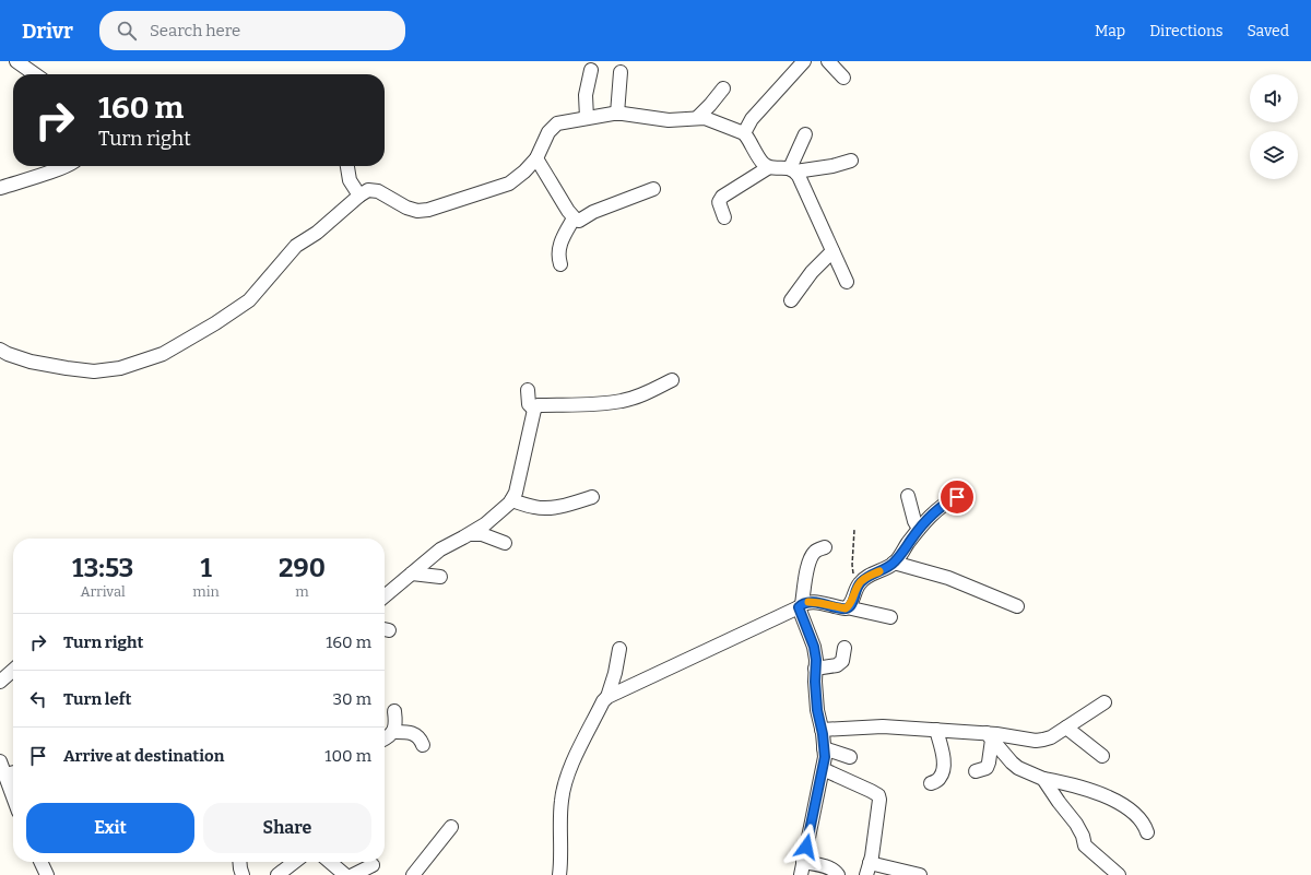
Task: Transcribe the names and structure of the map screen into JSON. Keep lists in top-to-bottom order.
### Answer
{
  "page": {
    "header": "Drivr",
    "search": "Search here",
    "nav": ["Map", "Directions", "Saved"],
    "turn": ["160 m", "Turn right"],
    "eta": [
      "13:53",
      "Arrival",
      "1",
      "min",
      "290",
      "m"
    ],
    "list": [
      {
        "name": "Turn right",
        "value": "160 m"
      },
      {
        "name": "Turn left",
        "value": "30 m"
      },
      {
        "name": "Arrive at destination",
        "value": "100 m"
      }
    ],
    "buttons": ["Exit", "Share"]
  }
}
